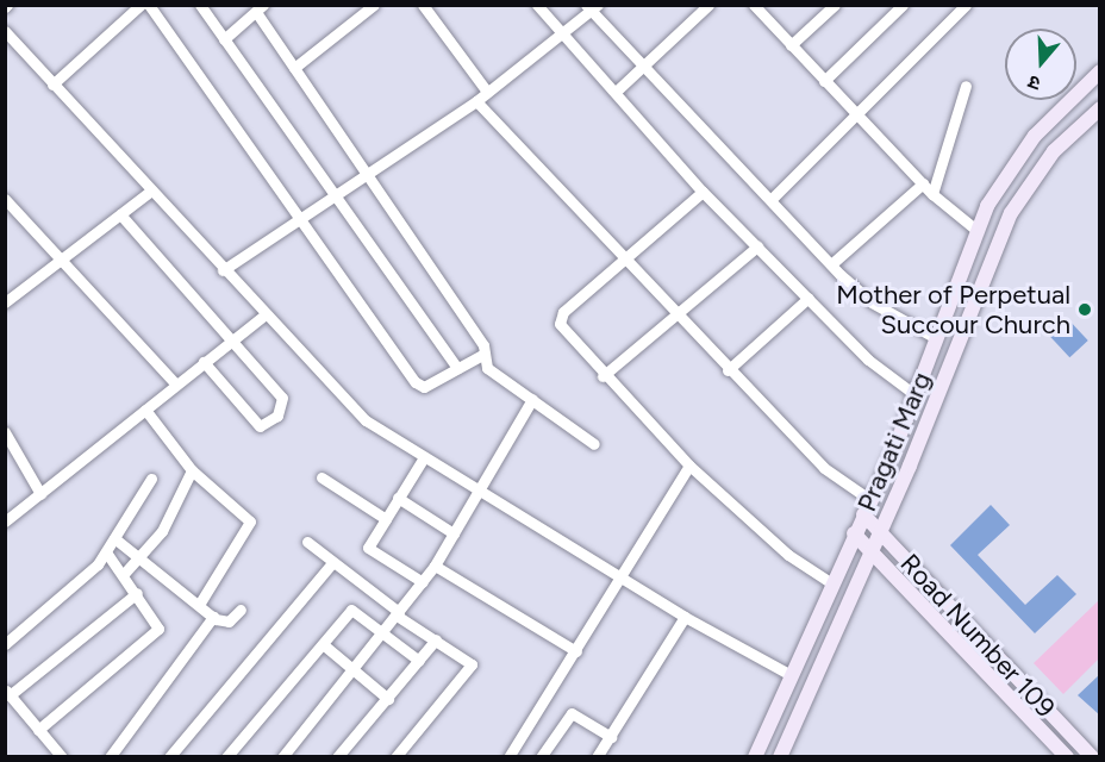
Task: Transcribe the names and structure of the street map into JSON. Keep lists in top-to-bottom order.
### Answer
{
  "streets": {
    "main road": ["Pragati Marg", "Road Number 109"]
  },
  "crossings": [
    ["Pragati Marg", "Road Number 109"]
  ],
  "places": ["Mother of Perpetual Succour Church"],
  "north": "bottom"
}
